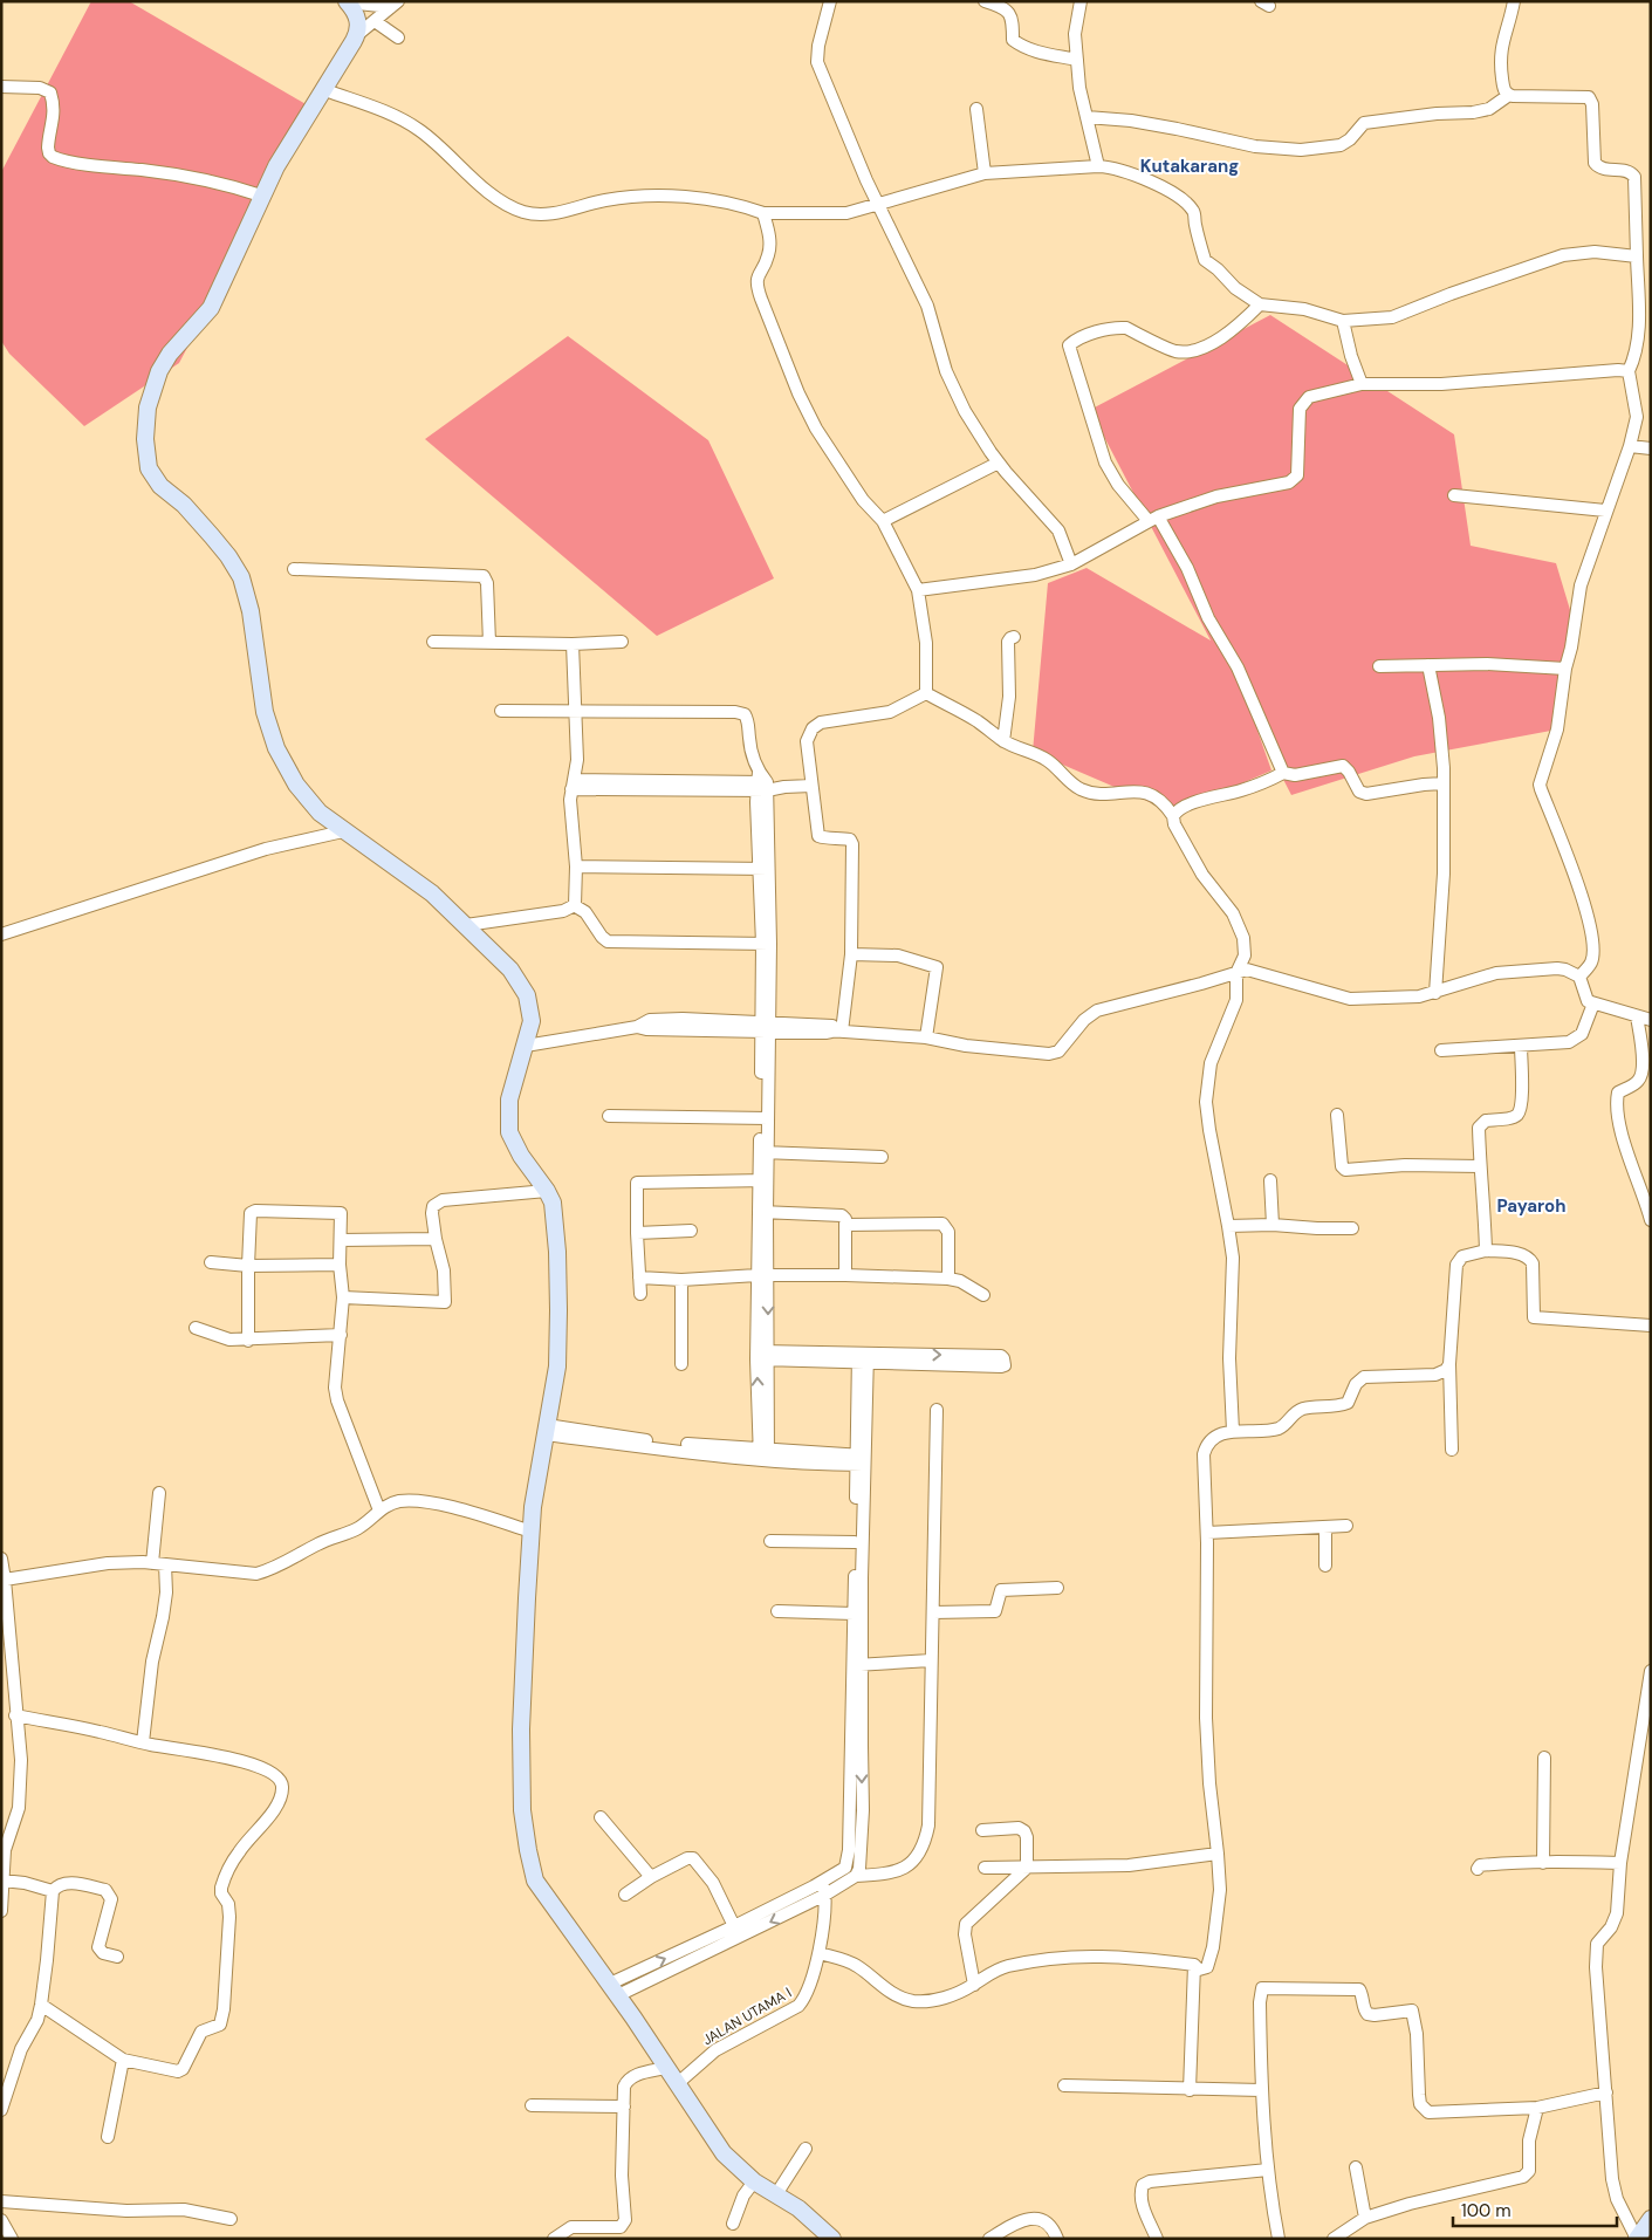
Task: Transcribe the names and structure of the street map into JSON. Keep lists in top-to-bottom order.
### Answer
{
  "streets": {
    "street": ["JALAN UTAMA I"]
  },
  "districts": ["Kutakarang", "Payaroh"],
  "scale_bar": "100 m"
}
